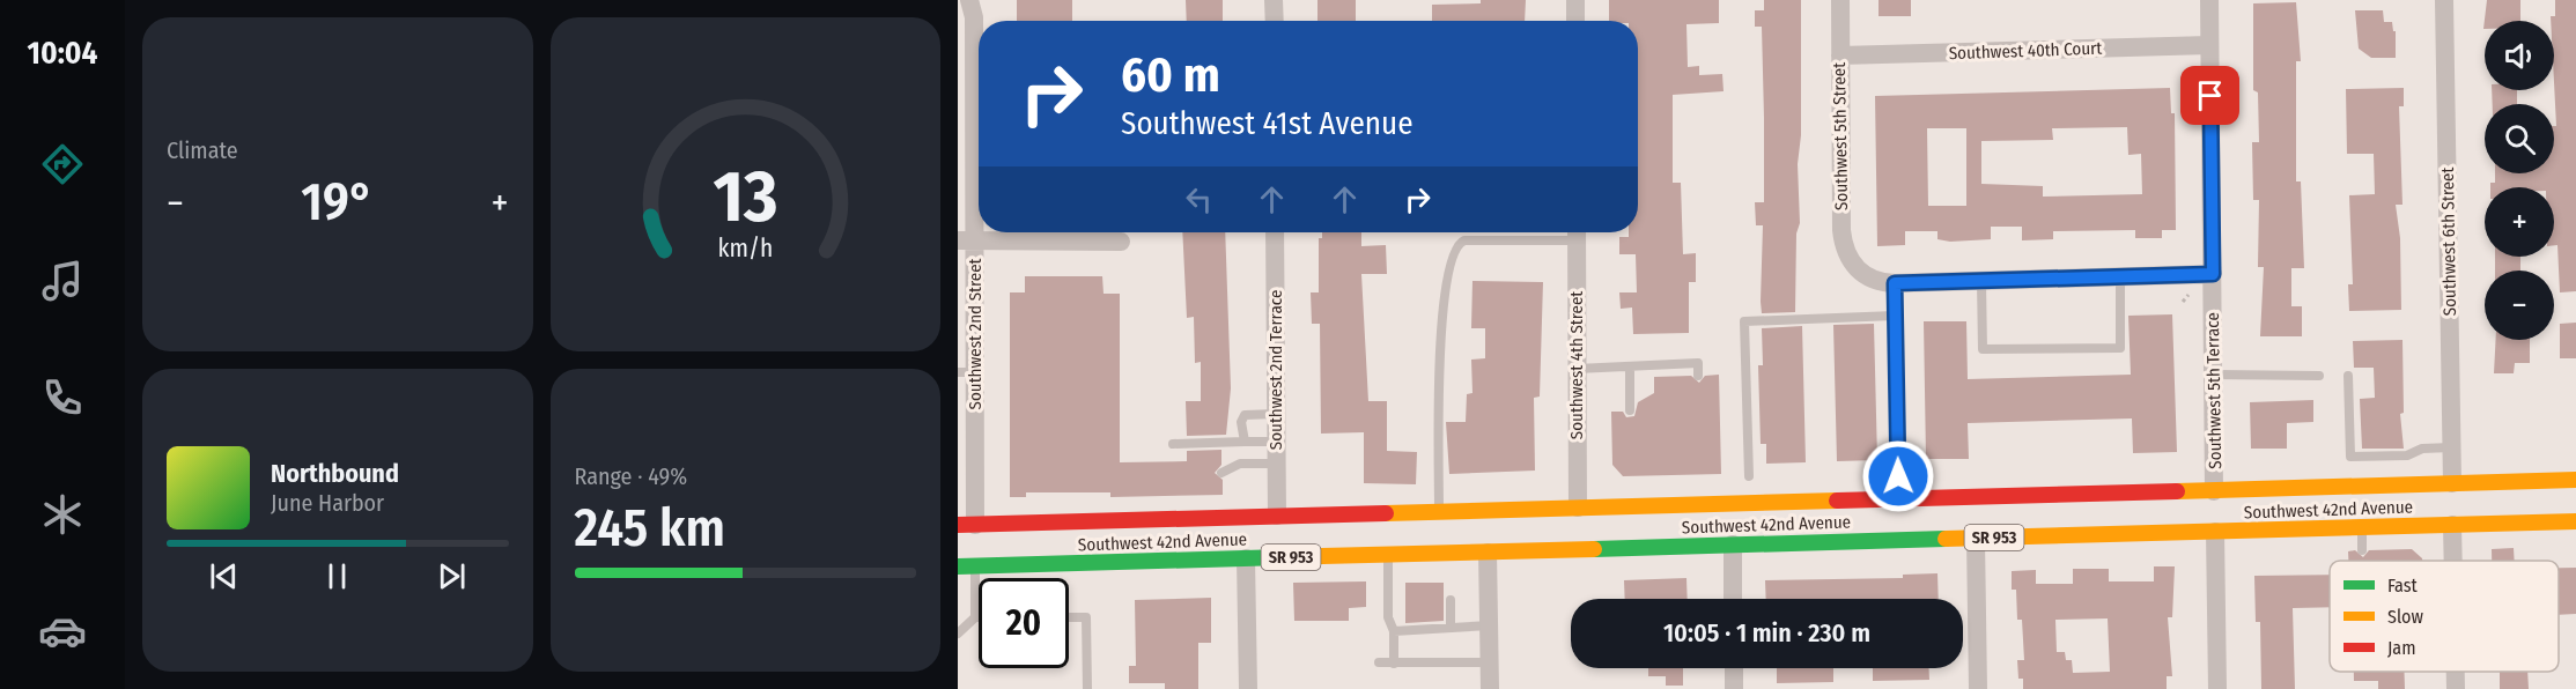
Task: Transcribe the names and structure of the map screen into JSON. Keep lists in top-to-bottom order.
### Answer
{
  "streets": {
    "main road": ["Southwest 42nd Avenue", "SR 953"],
    "street": [
      "Southwest 40th Court",
      "Southwest 5th Street",
      "Southwest 6th Street",
      "Southwest 2nd Street",
      "Southwest 4th Street",
      "Southwest 2nd Terrace",
      "Southwest 5th Terrace"
    ]
  },
  "crossings": [
    ["Southwest 40th Court", "Southwest 5th Street"],
    ["Southwest 40th Court", "Southwest 5th Terrace"],
    ["Southwest 6th Street", "Southwest 42nd Avenue"],
    ["Southwest 2nd Street", "Southwest 42nd Avenue"],
    ["Southwest 4th Street", "Southwest 42nd Avenue"],
    ["Southwest 2nd Terrace", "Southwest 42nd Avenue"],
    ["Southwest 5th Terrace", "Southwest 42nd Avenue"]
  ],
  "legend": ["Fast", "Slow", "Jam"],
  "page": {
    "tabs": "10:04",
    "tile": [
      "Climate",
      ["Range · 49%", "245 km"]
    ],
    "map_buttons": ["+", "−"],
    "turn": ["60 m", "Southwest 41st Avenue"],
    "heat": ["−", "19°", "+"],
    "song": ["Northbound", "June Harbor"],
    "limit": "20",
    "trip": "10:05 · 1 min · 230 m",
    "gauge": ["13", "km/h"]
  }
}
